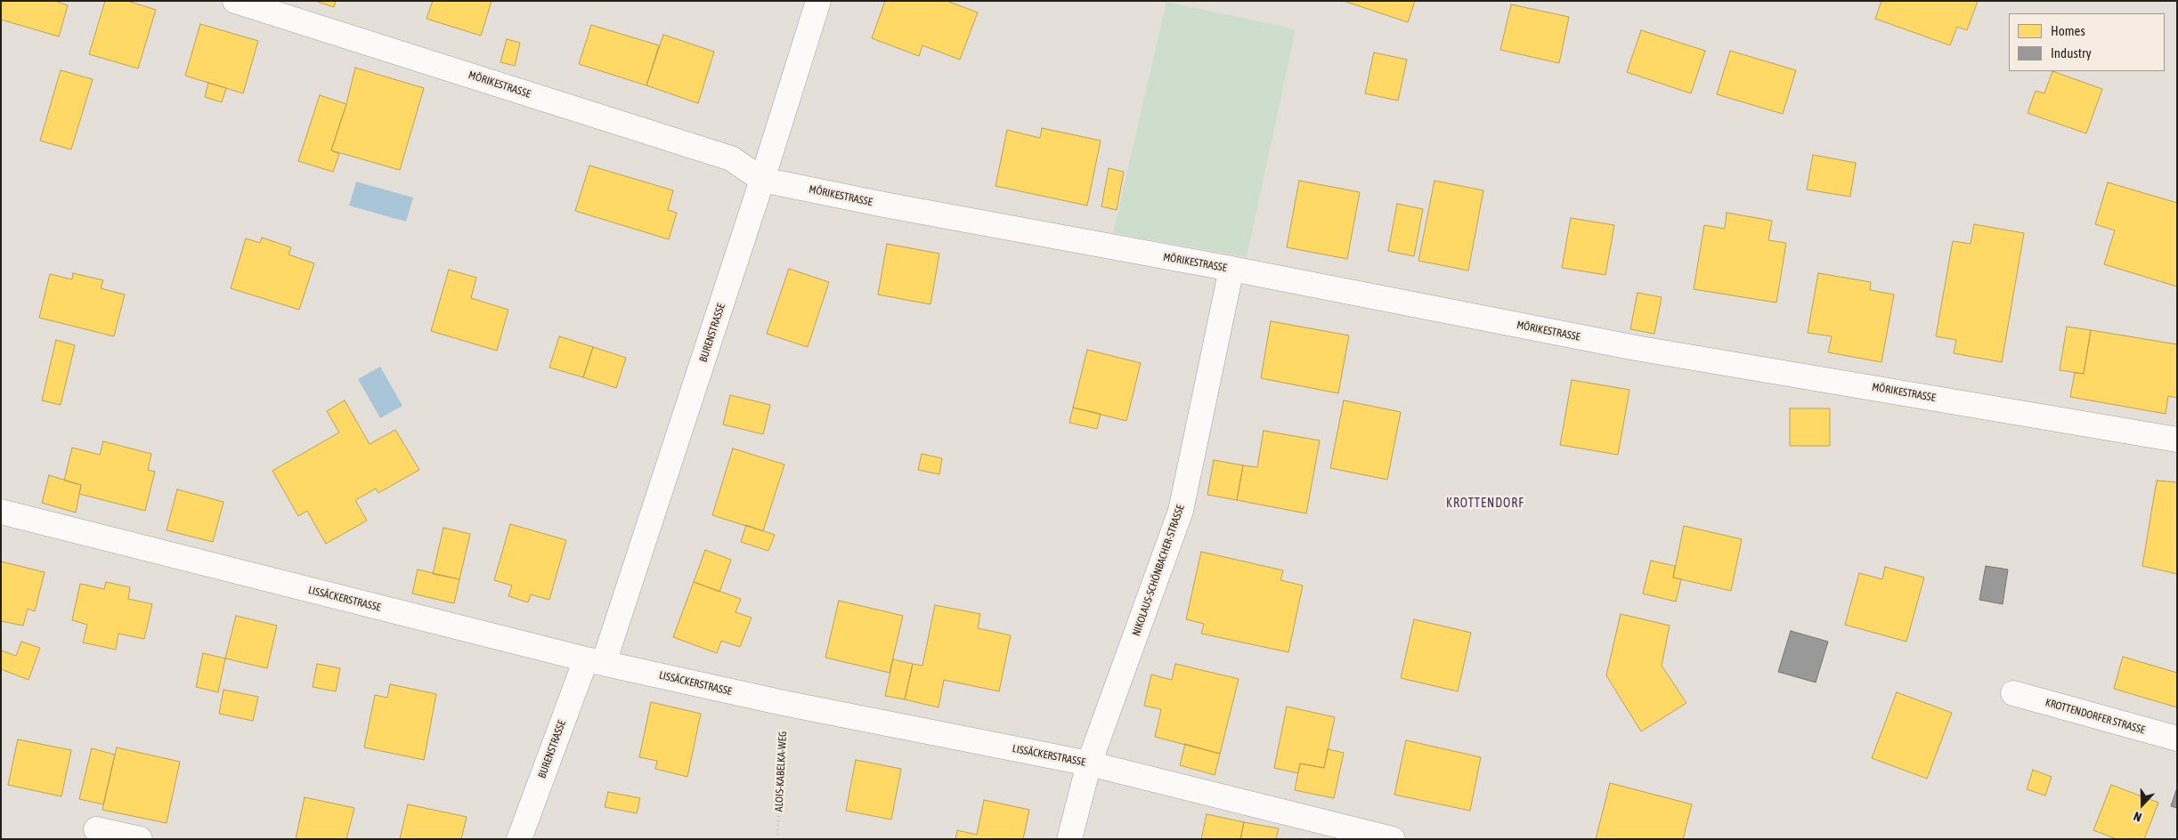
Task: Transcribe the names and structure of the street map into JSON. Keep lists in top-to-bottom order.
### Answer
{
  "streets": {
    "street": [
      "MÖRIKESTRASSE",
      "BURENSTRASSE",
      "NIKOLAUS-SCHÖNBACHER-STRASSE",
      "LISSÄCKERSTRASSE",
      "KROTTENDORFER STRASSE"
    ],
    "path": ["ALOIS-KABELKA-WEG"]
  },
  "crossings": [
    ["MÖRIKESTRASSE", "BURENSTRASSE"],
    ["MÖRIKESTRASSE", "NIKOLAUS-SCHÖNBACHER-STRASSE"],
    ["BURENSTRASSE", "LISSÄCKERSTRASSE"],
    ["NIKOLAUS-SCHÖNBACHER-STRASSE", "LISSÄCKERSTRASSE"],
    ["LISSÄCKERSTRASSE", "ALOIS-KABELKA-WEG"]
  ],
  "districts": ["KROTTENDORF"],
  "legend": ["Homes", "Industry"],
  "north": "bottom"
}
